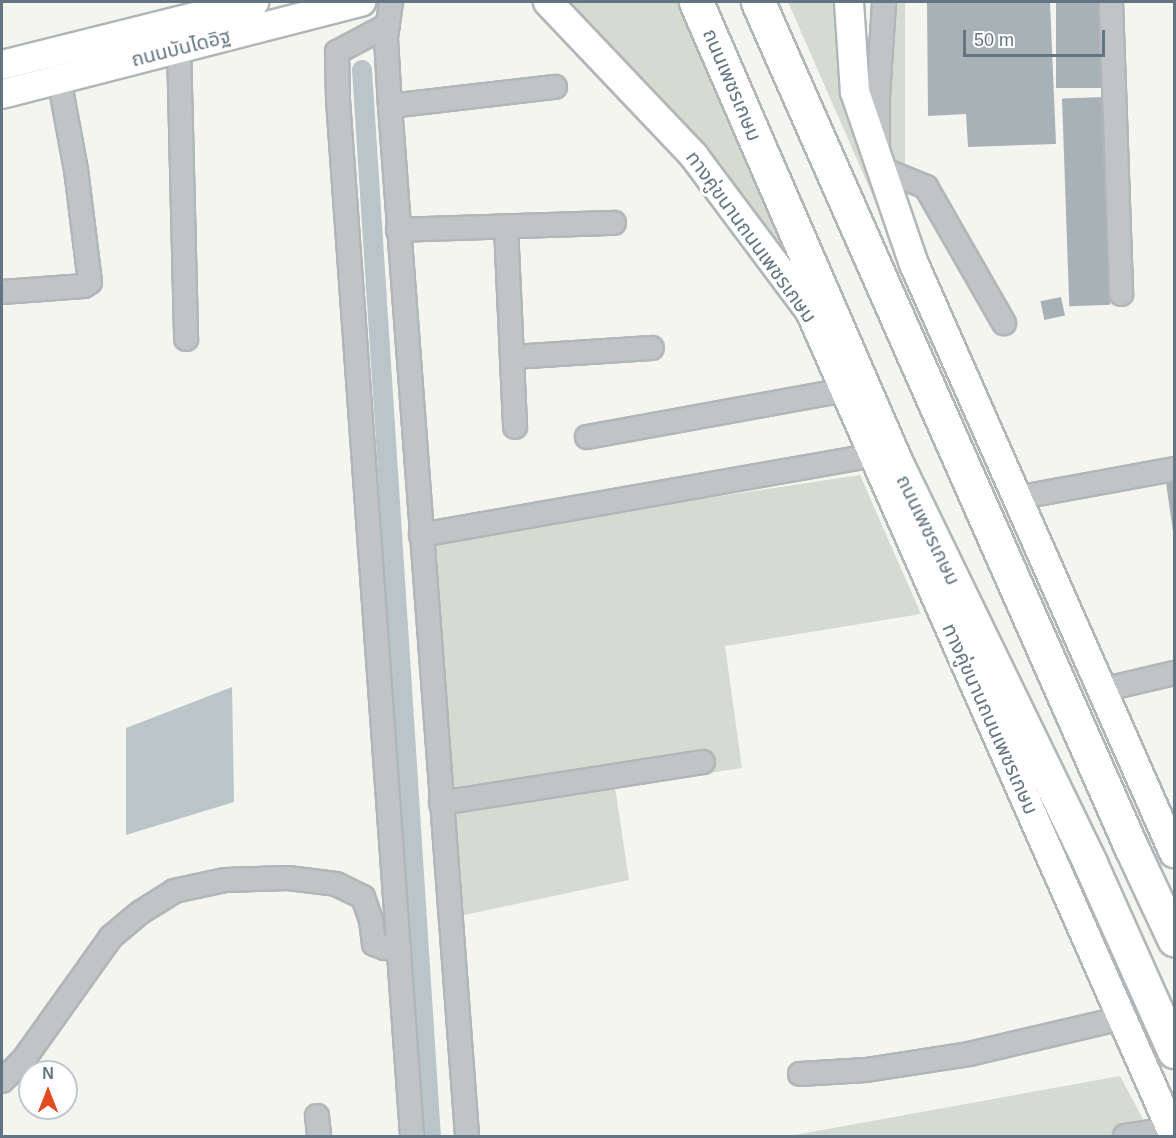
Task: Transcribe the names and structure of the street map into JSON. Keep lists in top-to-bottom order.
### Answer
{
  "streets": {
    "highway": ["ถนนเพชรเกษม"],
    "main road": ["ถนนบันไดอิฐ", "ทางคู่ขนานถนนเพชรเกษม"]
  },
  "scale_bar": "50 m",
  "north": "top"
}
